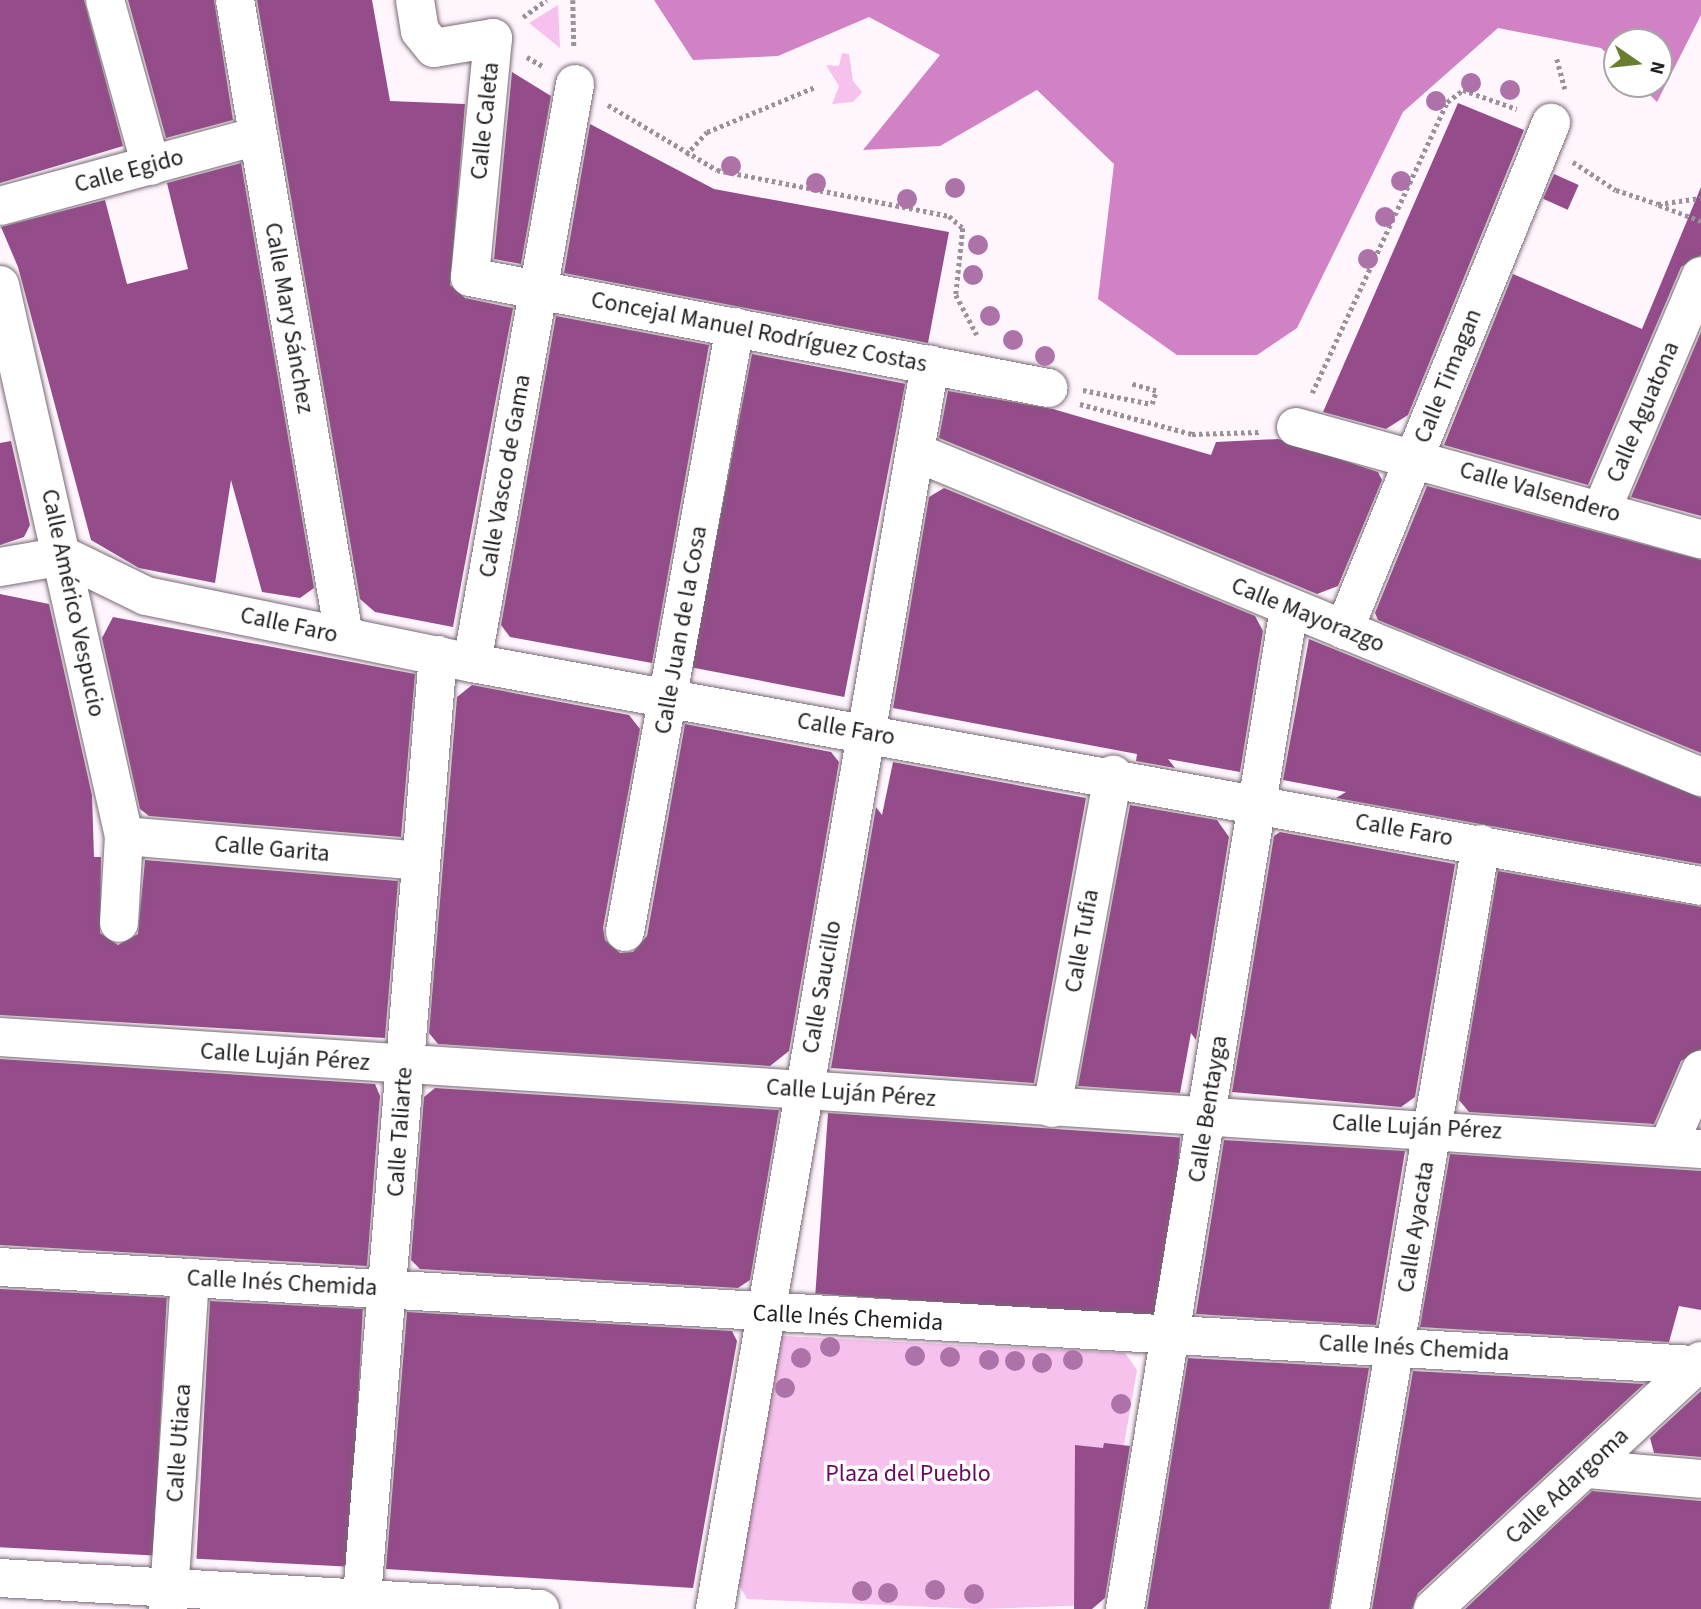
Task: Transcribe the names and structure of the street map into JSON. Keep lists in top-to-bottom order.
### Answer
{
  "streets": {
    "street": [
      "Calle Caleta",
      "Calle Egido",
      "Calle Mary Sánchez",
      "Concejal Manuel Rodríguez Costas",
      "Calle Timagan",
      "Calle Aguatona",
      "Calle Vasco de Gama",
      "Calle Valsendero",
      "Calle Américo Vespucio",
      "Calle Mayorazgo",
      "Calle Faro",
      "Calle Juan de la Cosa",
      "Calle Garita",
      "Calle Tufia",
      "Calle Saucillo",
      "Calle Luján Pérez",
      "Calle Bentayga",
      "Calle Taliarte",
      "Calle Ayacata",
      "Calle Inés Chemida",
      "Calle Utiaca",
      "Calle Adargoma"
    ]
  },
  "crossings": [
    ["Calle Caleta", "Concejal Manuel Rodríguez Costas"],
    ["Calle Egido", "Calle Mary Sánchez"],
    ["Calle Mary Sánchez", "Calle Faro"],
    ["Concejal Manuel Rodríguez Costas", "Calle Vasco de Gama"],
    ["Concejal Manuel Rodríguez Costas", "Calle Juan de la Cosa"],
    ["Concejal Manuel Rodríguez Costas", "Calle Saucillo"],
    ["Calle Timagan", "Calle Valsendero"],
    ["Calle Timagan", "Calle Mayorazgo"],
    ["Calle Aguatona", "Calle Valsendero"],
    ["Calle Vasco de Gama", "Calle Faro"],
    ["Calle Vasco de Gama", "Calle Taliarte"],
    ["Calle Américo Vespucio", "Calle Faro"],
    ["Calle Américo Vespucio", "Calle Garita"],
    ["Calle Mayorazgo", "Calle Saucillo"],
    ["Calle Mayorazgo", "Calle Bentayga"],
    ["Calle Faro", "Calle Juan de la Cosa"],
    ["Calle Faro", "Calle Tufia"],
    ["Calle Faro", "Calle Saucillo"],
    ["Calle Faro", "Calle Bentayga"],
    ["Calle Faro", "Calle Taliarte"],
    ["Calle Faro", "Calle Ayacata"],
    ["Calle Garita", "Calle Taliarte"],
    ["Calle Tufia", "Calle Luján Pérez"],
    ["Calle Saucillo", "Calle Luján Pérez"],
    ["Calle Saucillo", "Calle Inés Chemida"],
    ["Calle Luján Pérez", "Calle Bentayga"],
    ["Calle Luján Pérez", "Calle Taliarte"],
    ["Calle Luján Pérez", "Calle Ayacata"],
    ["Calle Bentayga", "Calle Inés Chemida"],
    ["Calle Taliarte", "Calle Inés Chemida"],
    ["Calle Ayacata", "Calle Inés Chemida"],
    ["Calle Inés Chemida", "Calle Utiaca"],
    ["Calle Inés Chemida", "Calle Adargoma"]
  ],
  "parks": ["Plaza del Pueblo"],
  "north": "right"
}
